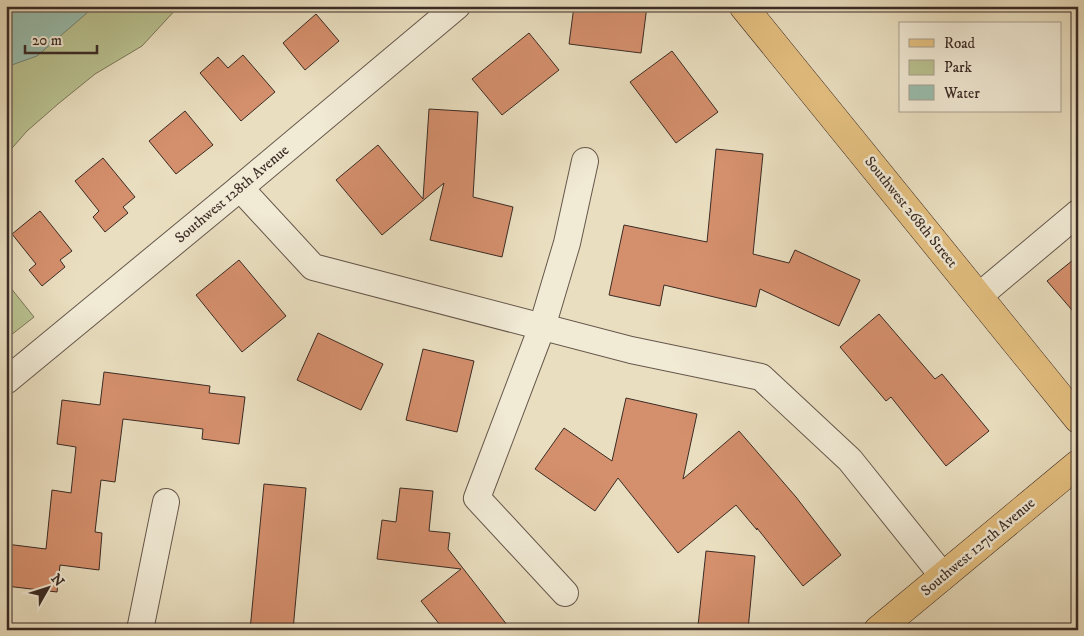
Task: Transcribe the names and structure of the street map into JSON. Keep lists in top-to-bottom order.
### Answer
{
  "streets": {
    "main road": ["Southwest 268th Street", "Southwest 127th Avenue"],
    "street": ["Southwest 128th Avenue"]
  },
  "legend": ["Road", "Park", "Water"],
  "scale_bar": "20 m",
  "north": "top right"
}
